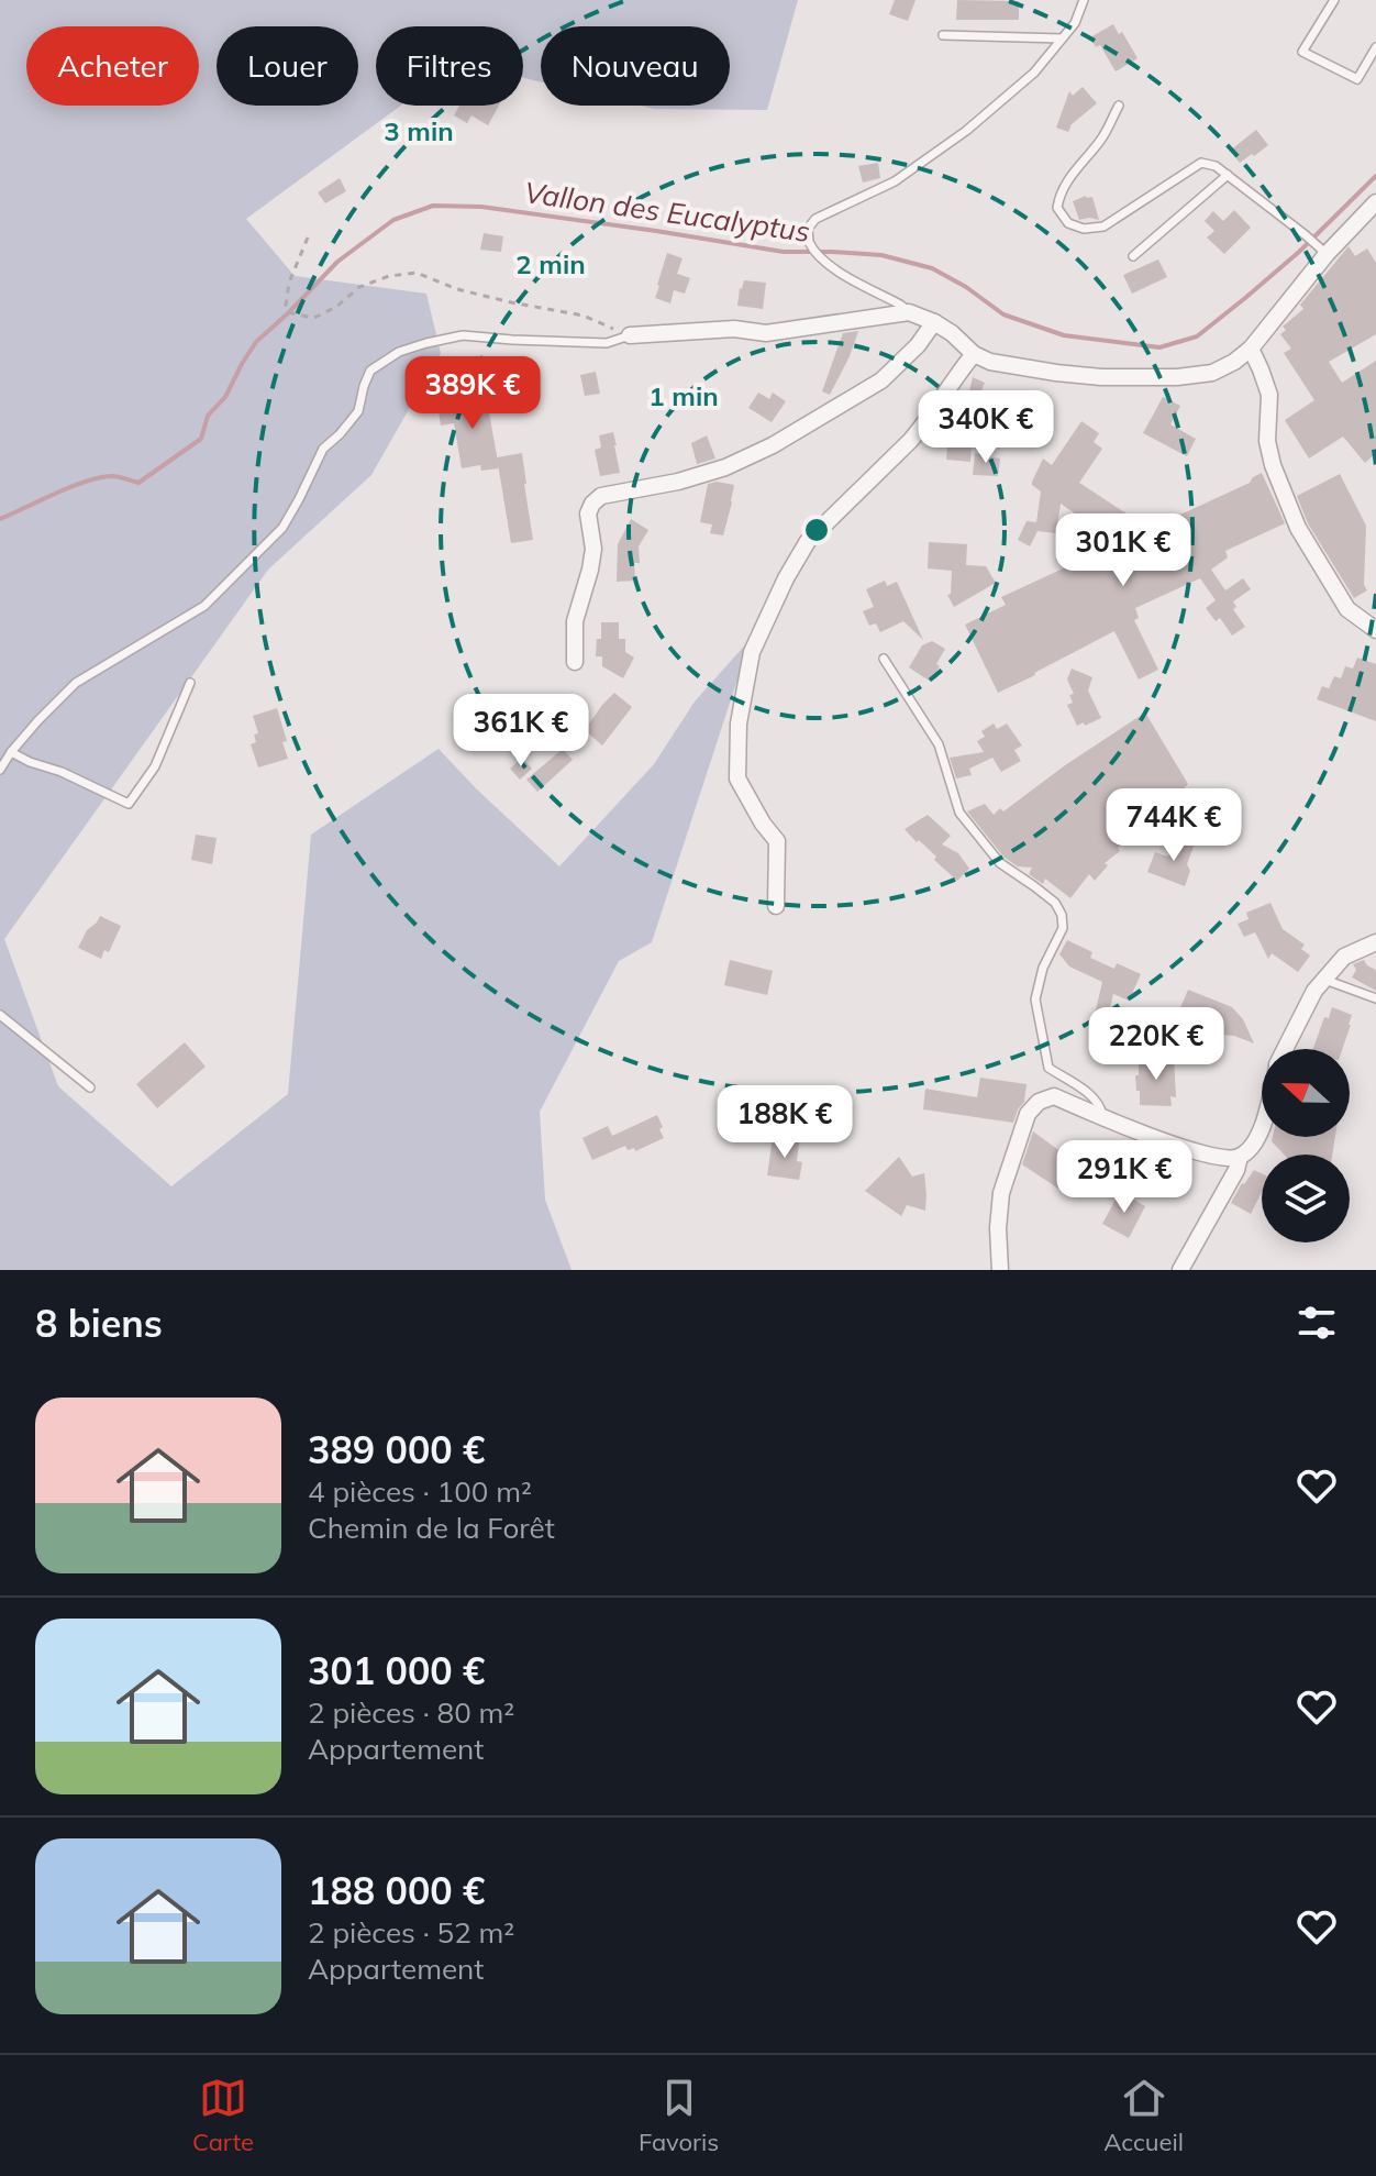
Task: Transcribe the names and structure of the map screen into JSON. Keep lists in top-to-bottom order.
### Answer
{
  "water": ["Vallon des Eucalyptus"],
  "north": "left",
  "page": {
    "chip": [
      "Acheter",
      "Louer",
      "Filtres",
      "Nouveau"
    ],
    "price": [
      "389K €",
      "340K €",
      "301K €",
      "361K €",
      "744K €",
      "220K €",
      "188K €",
      "291K €"
    ],
    "heading": "8 biens",
    "list": [
      {
        "name": "389 000 €",
        "note": "4 pièces · 100 m² · Chemin de la Forêt"
      },
      {
        "name": "301 000 €",
        "note": "2 pièces · 80 m² · Appartement"
      },
      {
        "name": "188 000 €",
        "note": "2 pièces · 52 m² · Appartement"
      }
    ],
    "tabs": ["Carte", "Favoris", "Accueil"]
  },
  "rings": ["3 min", "2 min", "1 min"]
}
